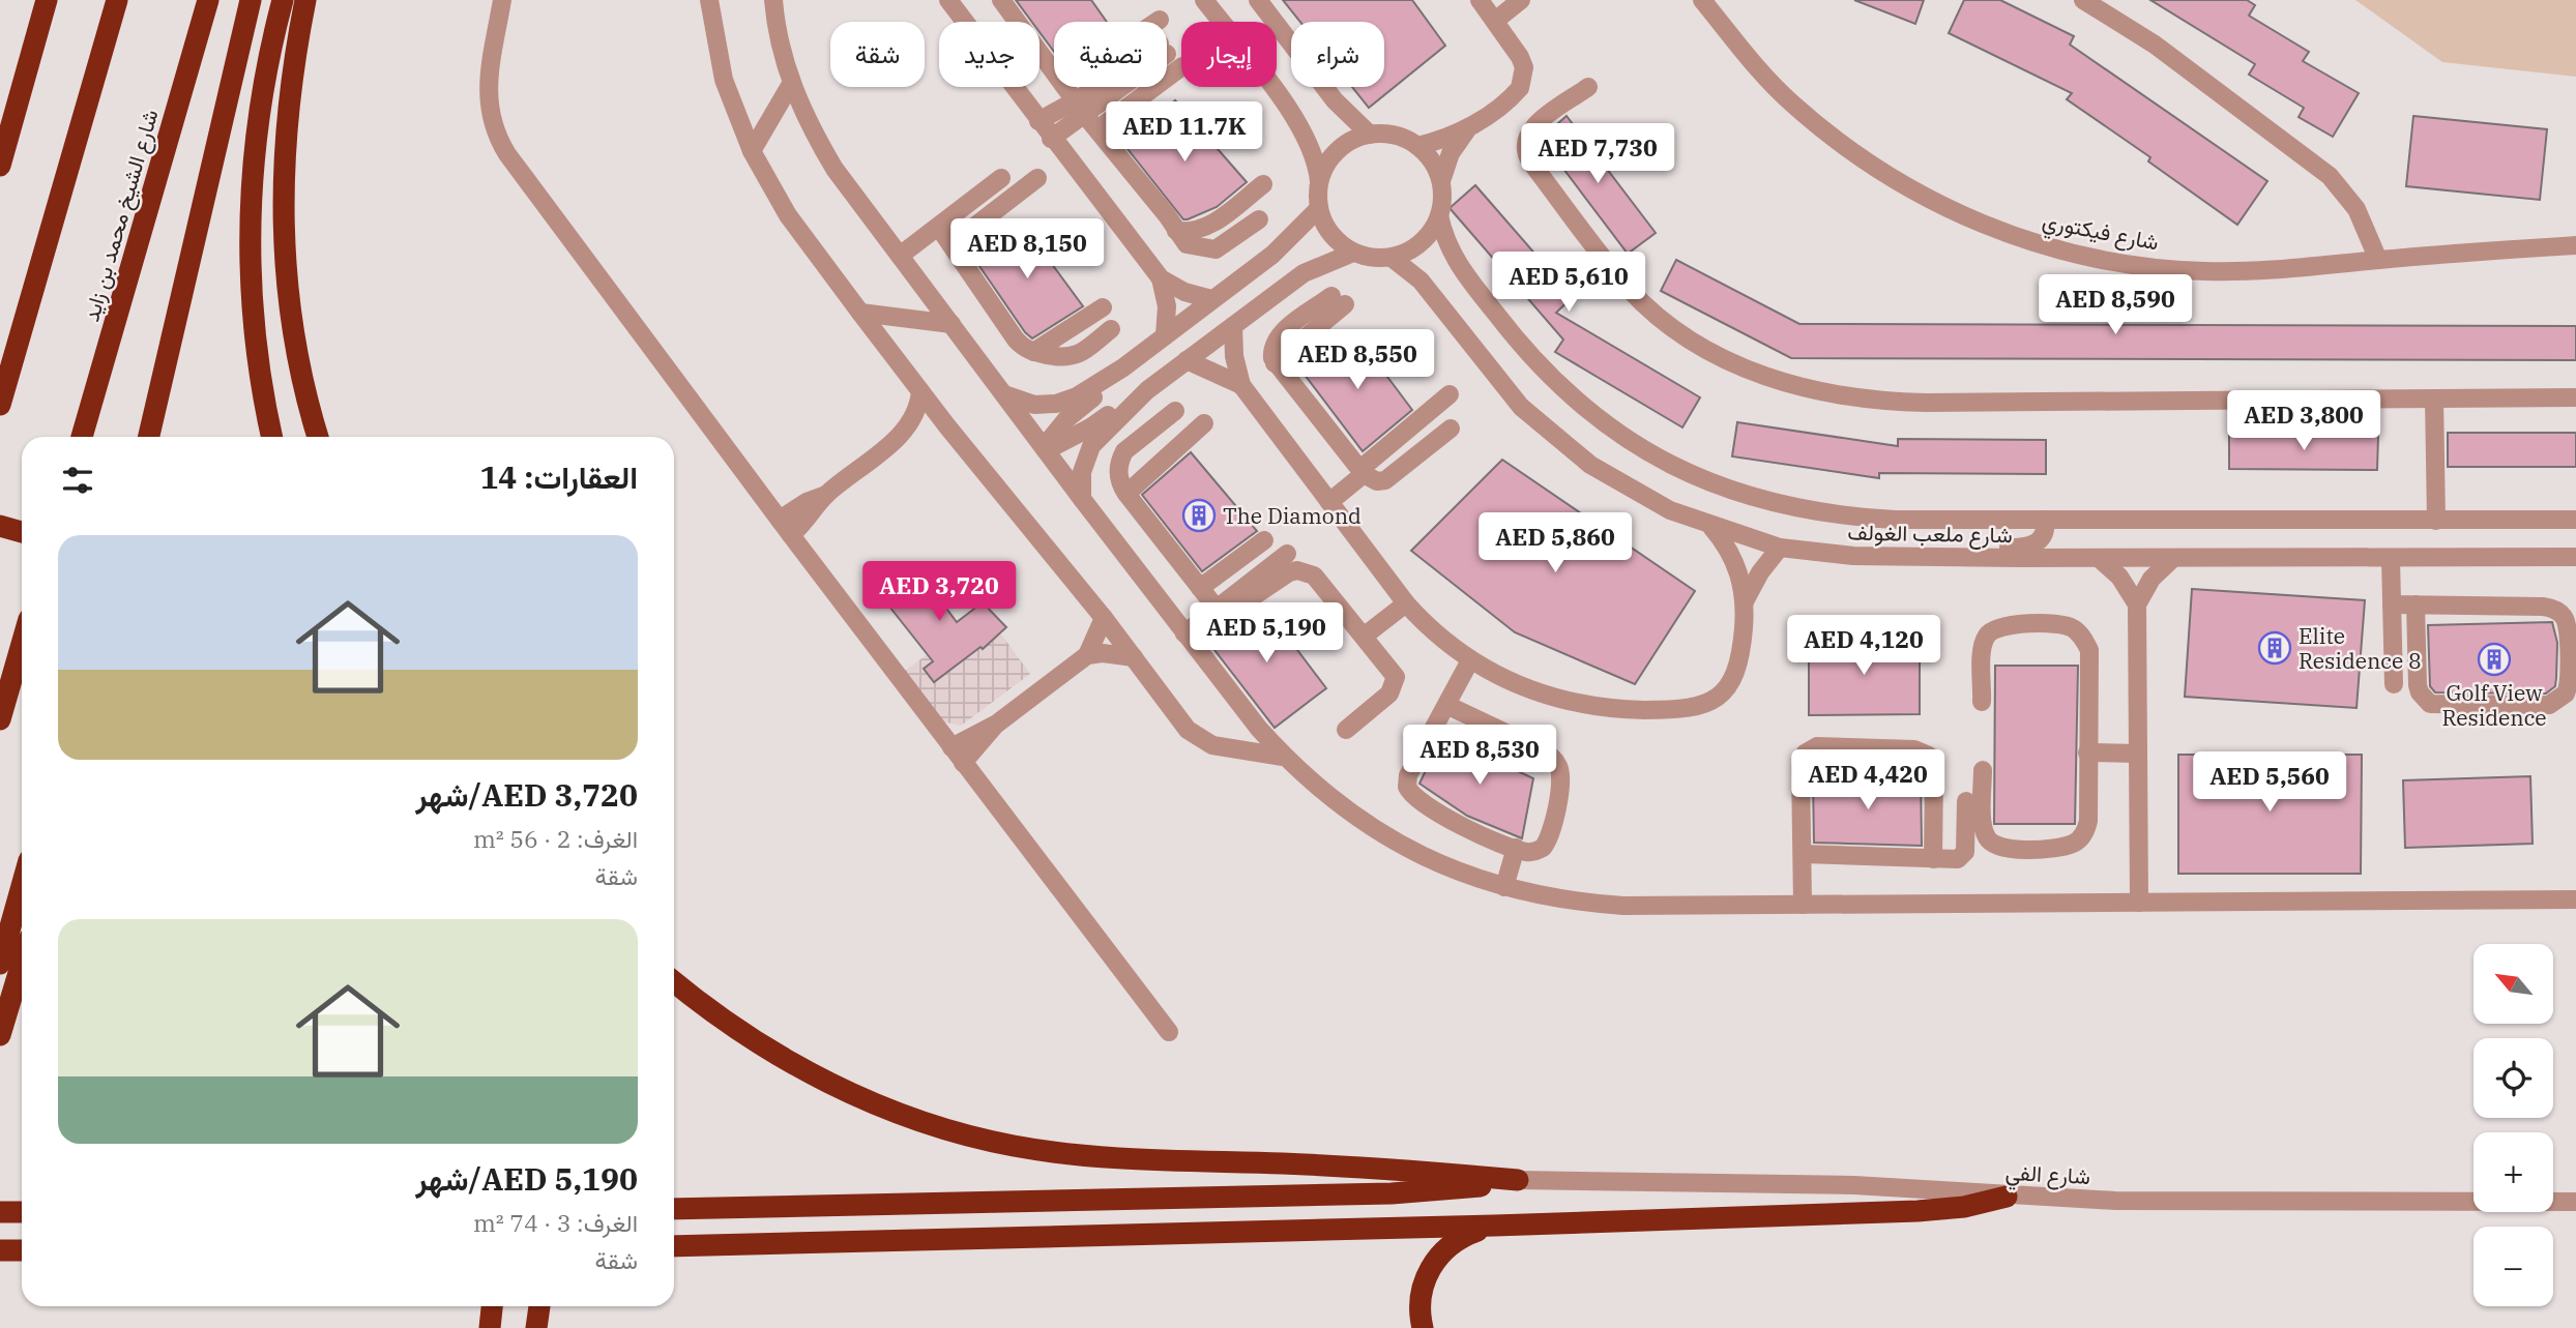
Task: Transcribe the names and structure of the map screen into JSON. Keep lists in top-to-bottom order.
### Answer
{
  "streets": {
    "highway": ["شارع الشيخ محمد بن زايد"],
    "street": ["شارع فيكتوري", "شارع ملعب الغولف", "شارع الفي"]
  },
  "places": {
    "building": ["The Diamond", "Elite Residence 8", "Golf View Residence"]
  },
  "north": "top left",
  "page": {
    "chip": [
      "شراء",
      "إيجار",
      "تصفية",
      "جديد",
      "شقة"
    ],
    "price": [
      "AED 11.7K",
      "AED 7,730",
      "AED 8,150",
      "AED 5,610",
      "AED 8,590",
      "AED 8,550",
      "AED 3,800",
      "AED 5,860",
      "AED 3,720",
      "AED 5,190",
      "AED 4,120",
      "AED 8,530",
      "AED 4,420",
      "AED 5,560"
    ],
    "heading": "العقارات: 14",
    "list": [
      {
        "name": "AED 3,720/شهر",
        "note": "الغرف: 2 · 56 m² · شقة"
      },
      {
        "name": "AED 5,190/شهر",
        "note": "الغرف: 3 · 74 m² · شقة"
      }
    ],
    "map_buttons": ["+", "−"]
  }
}
